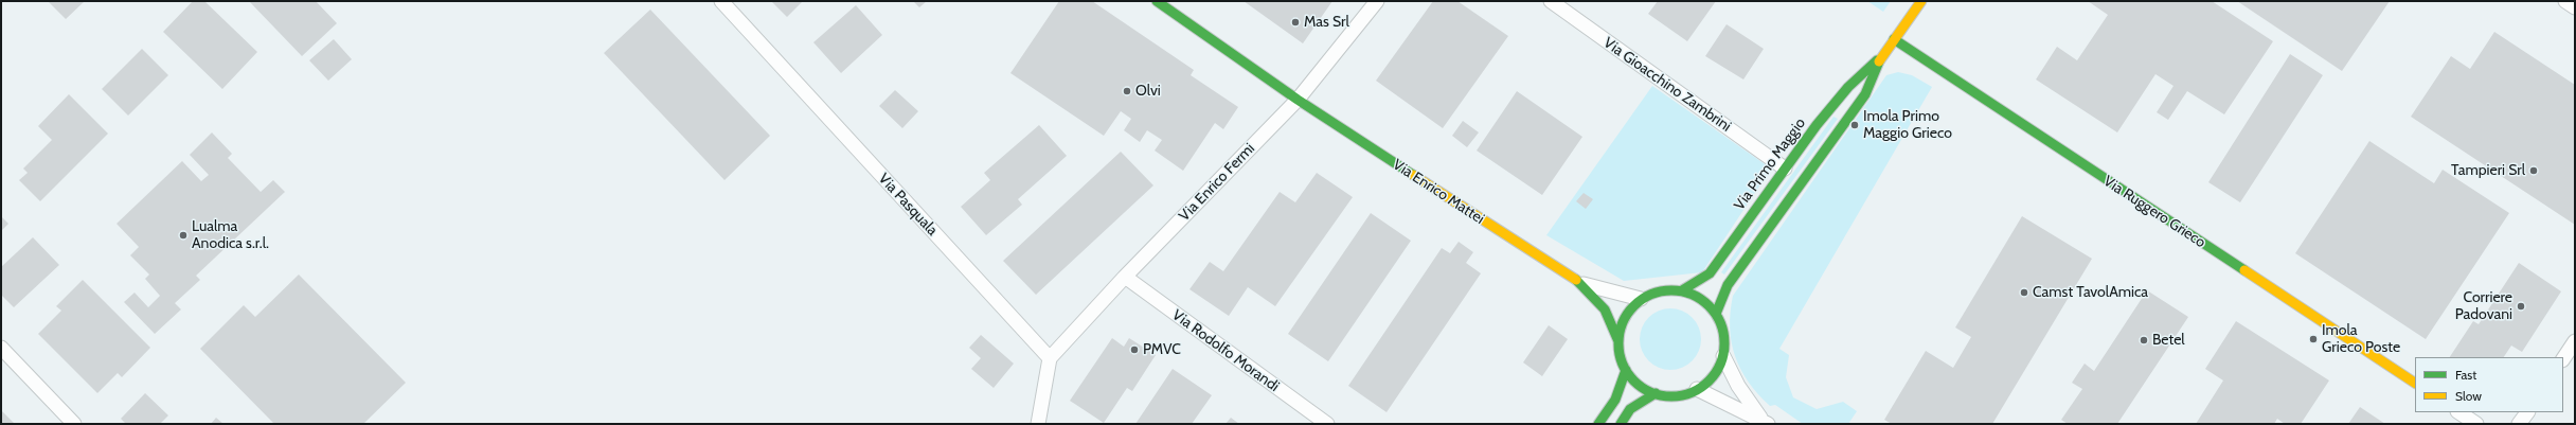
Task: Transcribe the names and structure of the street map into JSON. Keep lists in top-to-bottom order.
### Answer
{
  "streets": {
    "street": [
      "Via Gioacchino Zambrini",
      "Via Primo Maggio",
      "Via Enrico Fermi",
      "Via Enrico Mattei",
      "Via Pasquala",
      "Via Ruggero Grieco",
      "Via Rodolfo Morandi"
    ]
  },
  "crossings": [
    ["Via Gioacchino Zambrini", "Via Primo Maggio"],
    ["Via Primo Maggio", "Via Enrico Mattei"],
    ["Via Primo Maggio", "Via Ruggero Grieco"],
    ["Via Enrico Fermi", "Via Enrico Mattei"],
    ["Via Enrico Fermi", "Via Pasquala"],
    ["Via Enrico Fermi", "Via Rodolfo Morandi"]
  ],
  "places": [
    "Mas Srl",
    "Olvi",
    "Imola Primo Maggio Grieco",
    "Tampieri Srl",
    "Lualma Anodica s.r.l.",
    "Camst TavolAmica",
    "Corriere Padovani",
    "Imola Grieco Poste",
    "Betel",
    "PMVC"
  ],
  "legend": ["Fast", "Slow"]
}
